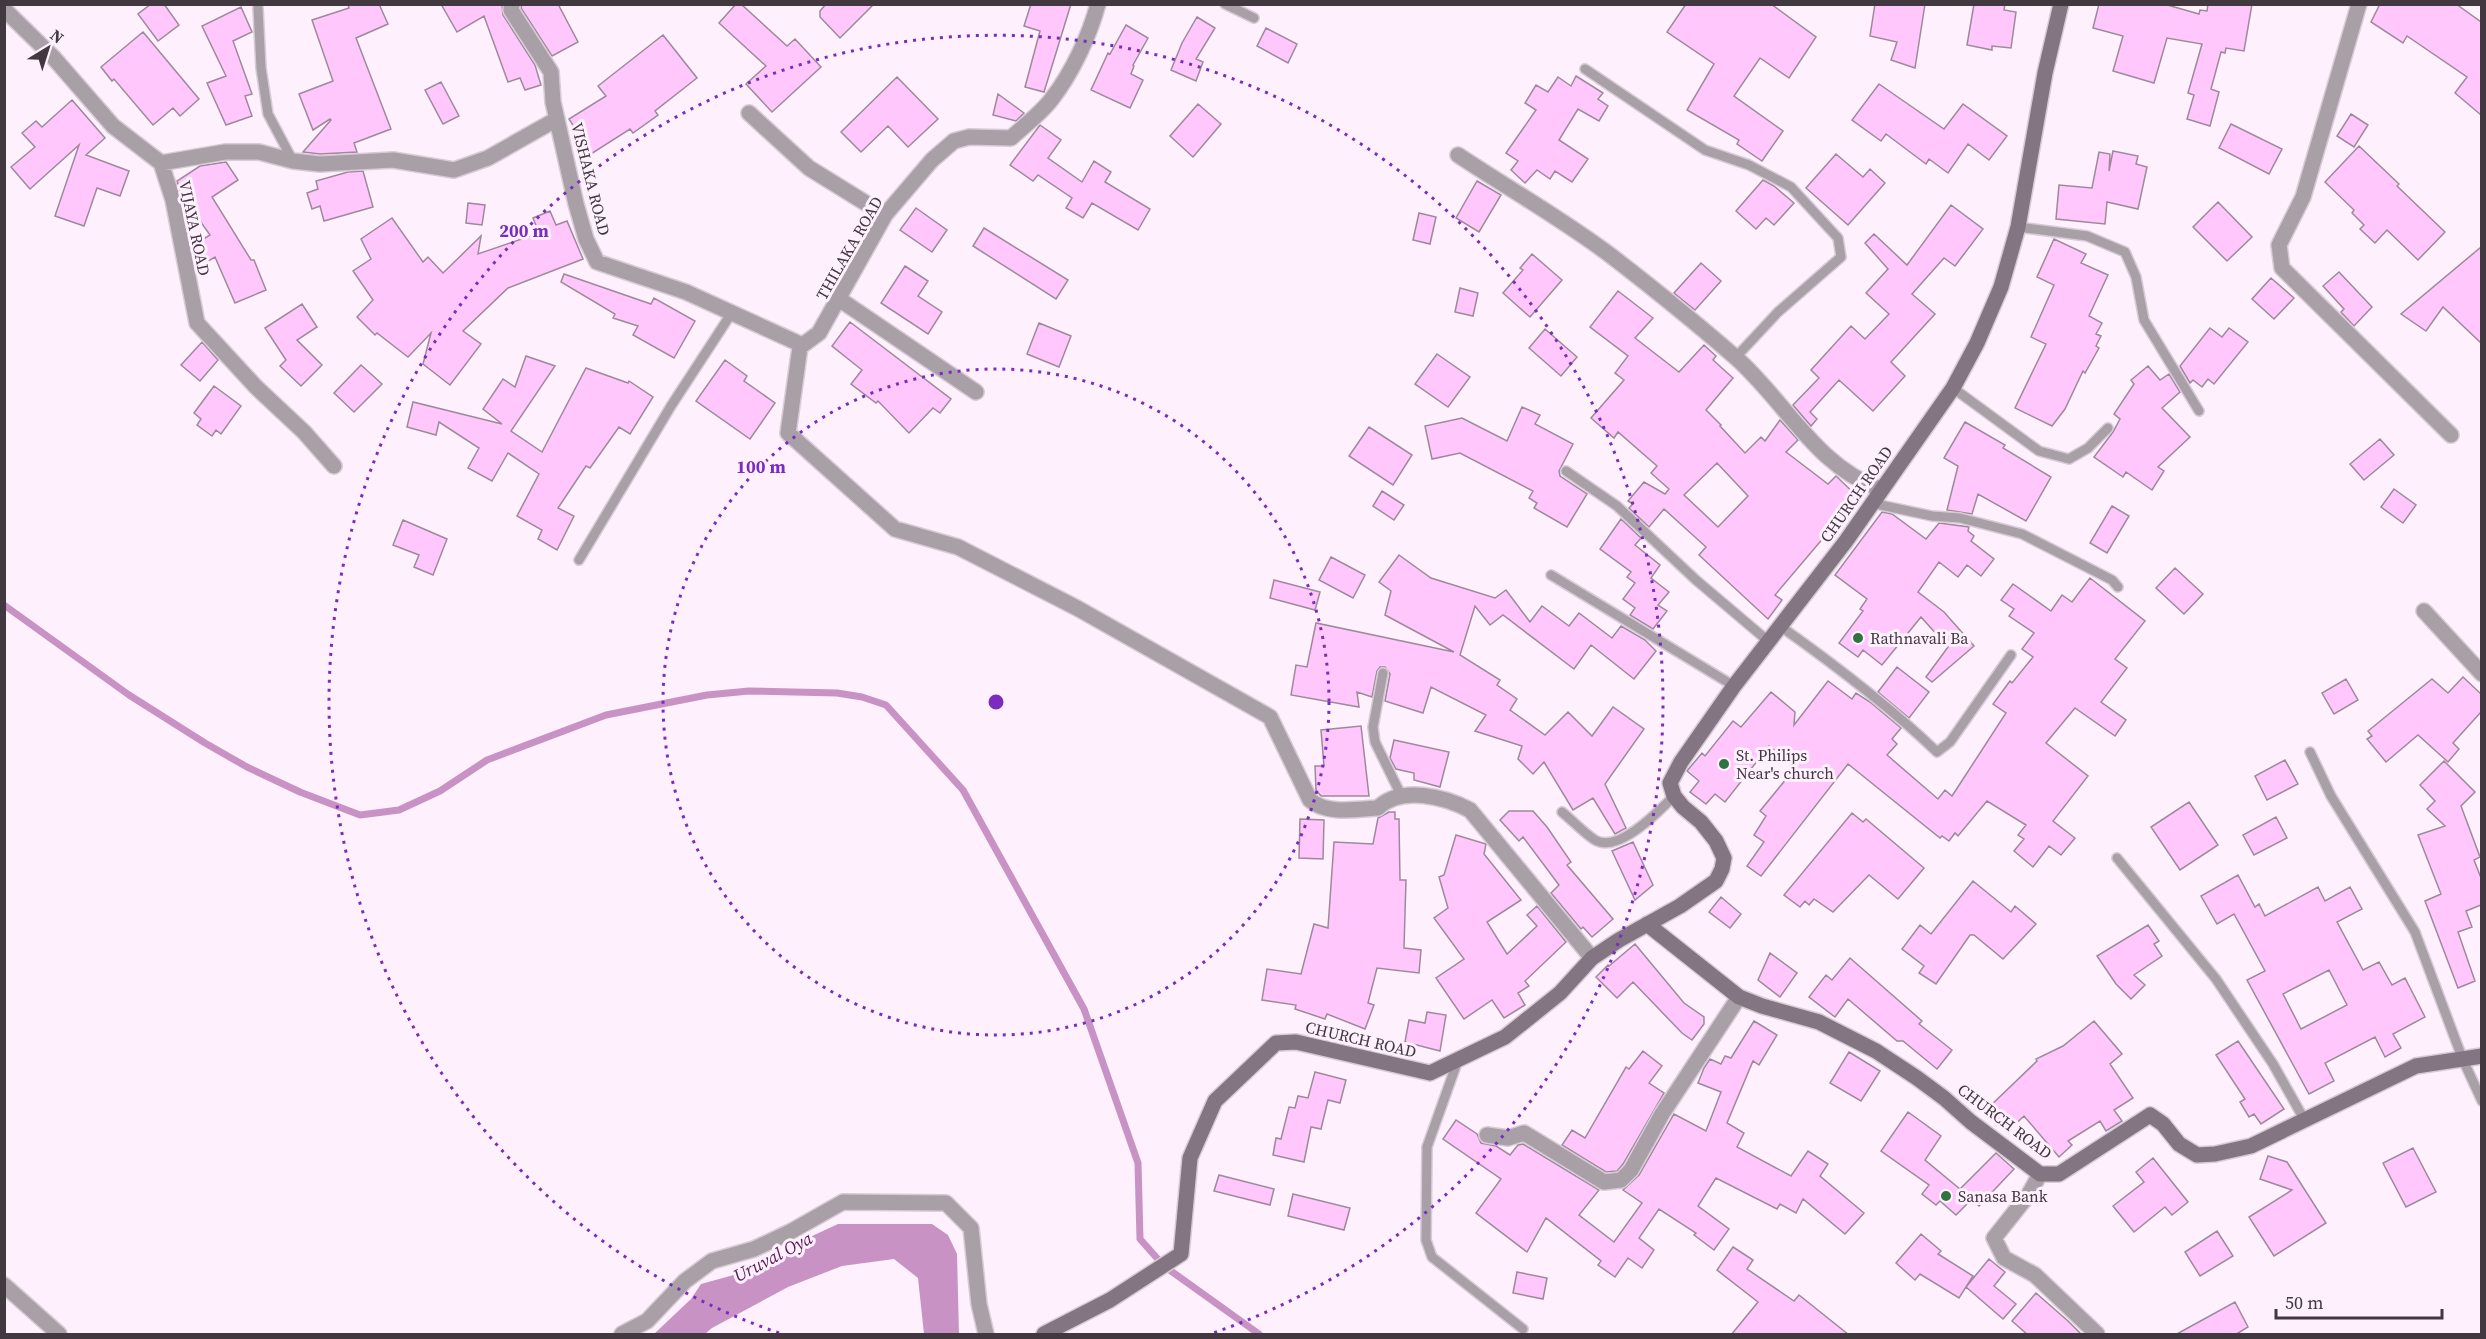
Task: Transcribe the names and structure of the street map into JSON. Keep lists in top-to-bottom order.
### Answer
{
  "streets": {
    "street": [
      "VISHAKA ROAD",
      "VIJAYA ROAD",
      "THILAKA ROAD",
      "CHURCH ROAD"
    ]
  },
  "crossings": [
    ["VISHAKA ROAD", "THILAKA ROAD"]
  ],
  "water": ["Uruval Oya"],
  "places": ["Rathnavali Ba", "St. Philips Near's church", "Sanasa Bank"],
  "scale_bar": "50 m",
  "north": "top right",
  "rings": ["200 m", "100 m"]
}
